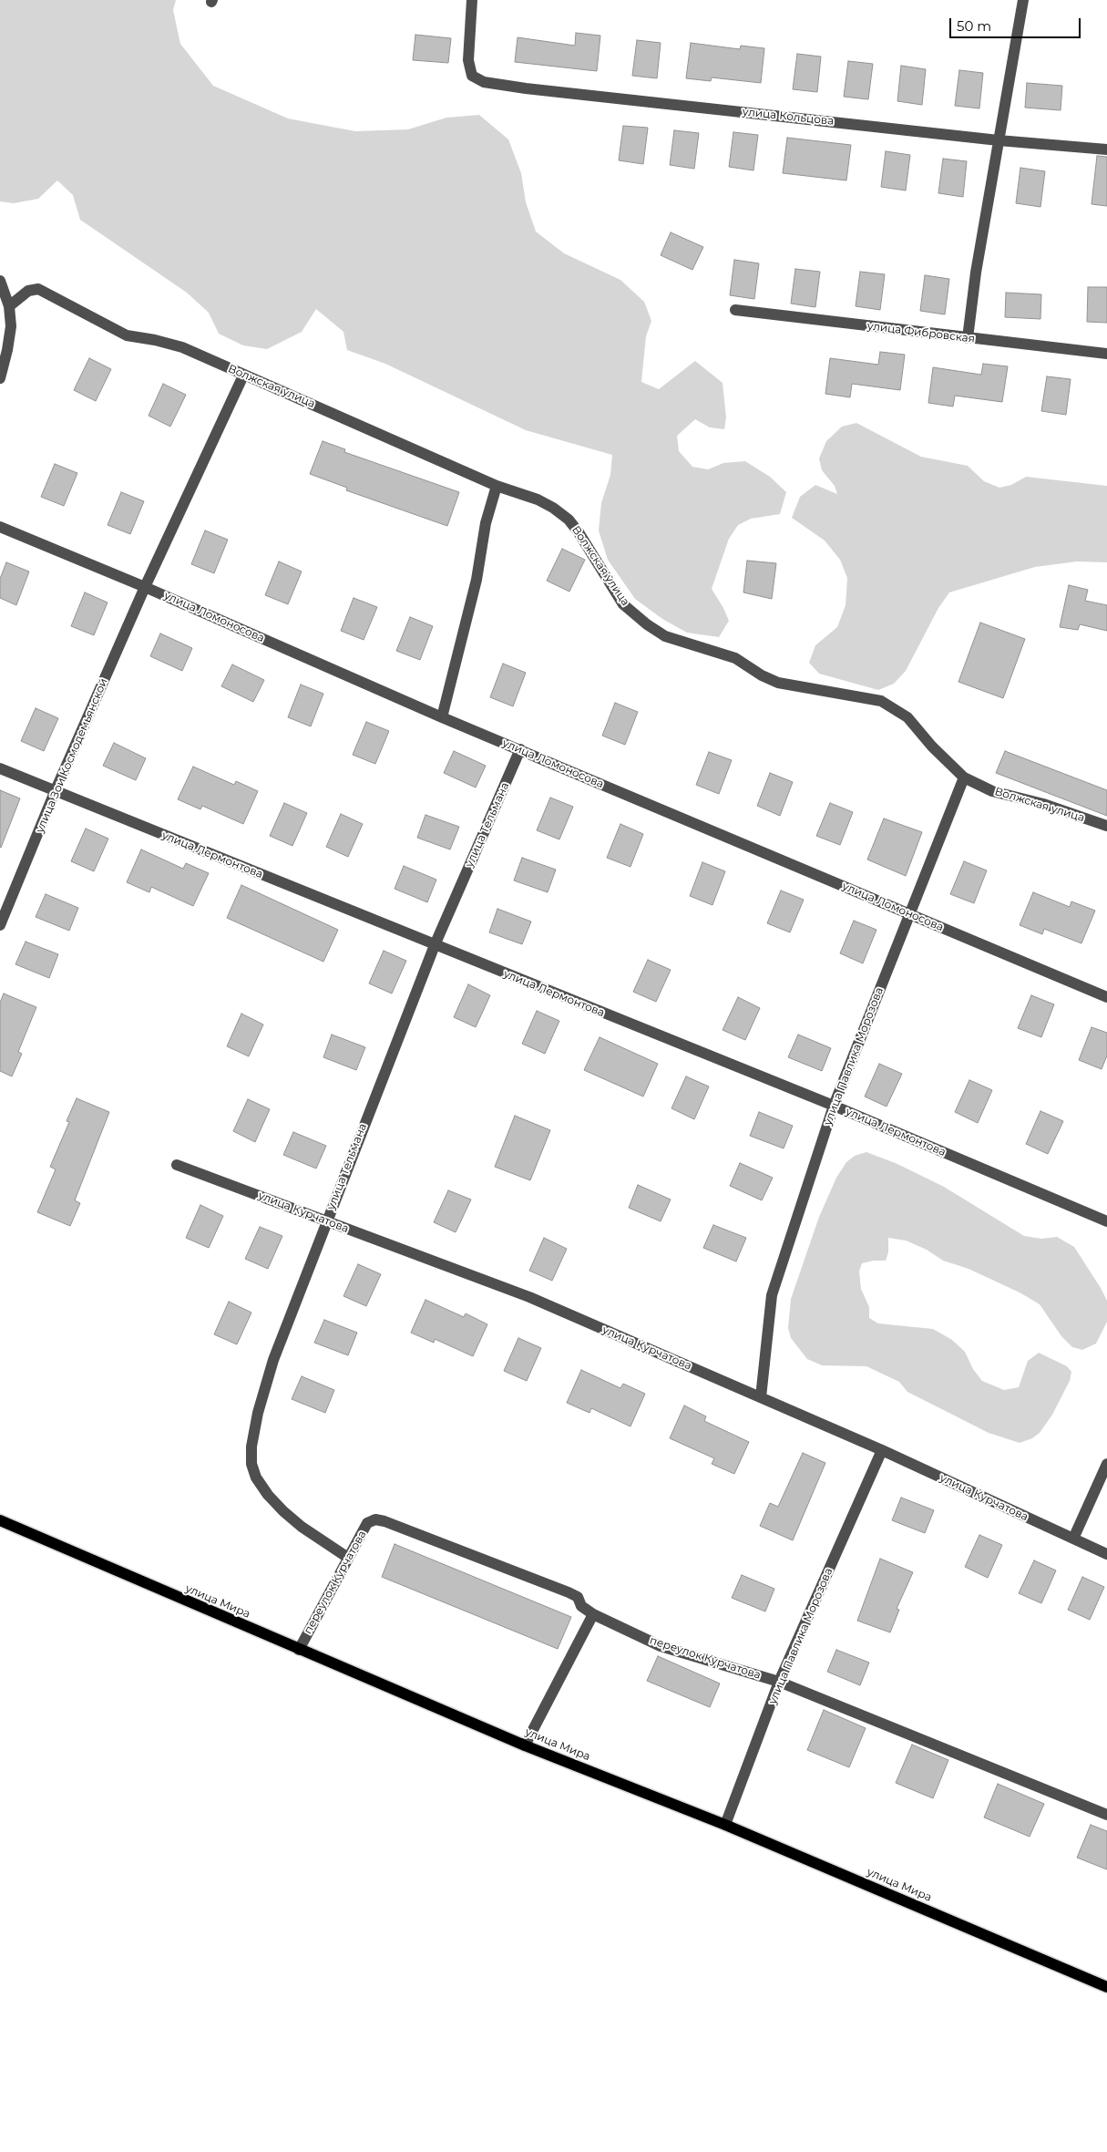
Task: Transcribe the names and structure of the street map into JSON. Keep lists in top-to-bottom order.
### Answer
{
  "streets": {
    "main road": ["улица Мира"],
    "street": [
      "улица Кольцова",
      "улица Фибровская",
      "Волжская улица",
      "улица Ломоносова",
      "улица Зои Космодемьянской",
      "улица Тельмана",
      "улица Лермонтова",
      "улица Павлика Морозова",
      "улица Курчатова",
      "переулок Курчатова"
    ]
  },
  "crossings": [
    ["Волжская улица", "улица Зои Космодемьянской"],
    ["Волжская улица", "улица Павлика Морозова"],
    ["улица Ломоносова", "улица Зои Космодемьянской"],
    ["улица Ломоносова", "улица Тельмана"],
    ["улица Ломоносова", "улица Павлика Морозова"],
    ["улица Зои Космодемьянской", "улица Лермонтова"],
    ["улица Тельмана", "улица Лермонтова"],
    ["улица Тельмана", "улица Курчатова"],
    ["улица Тельмана", "переулок Курчатова"],
    ["улица Лермонтова", "улица Павлика Морозова"],
    ["улица Павлика Морозова", "улица Курчатова"],
    ["улица Павлика Морозова", "переулок Курчатова"],
    ["улица Павлика Морозова", "улица Мира"],
    ["переулок Курчатова", "улица Мира"]
  ],
  "scale_bar": "50 m"
}
